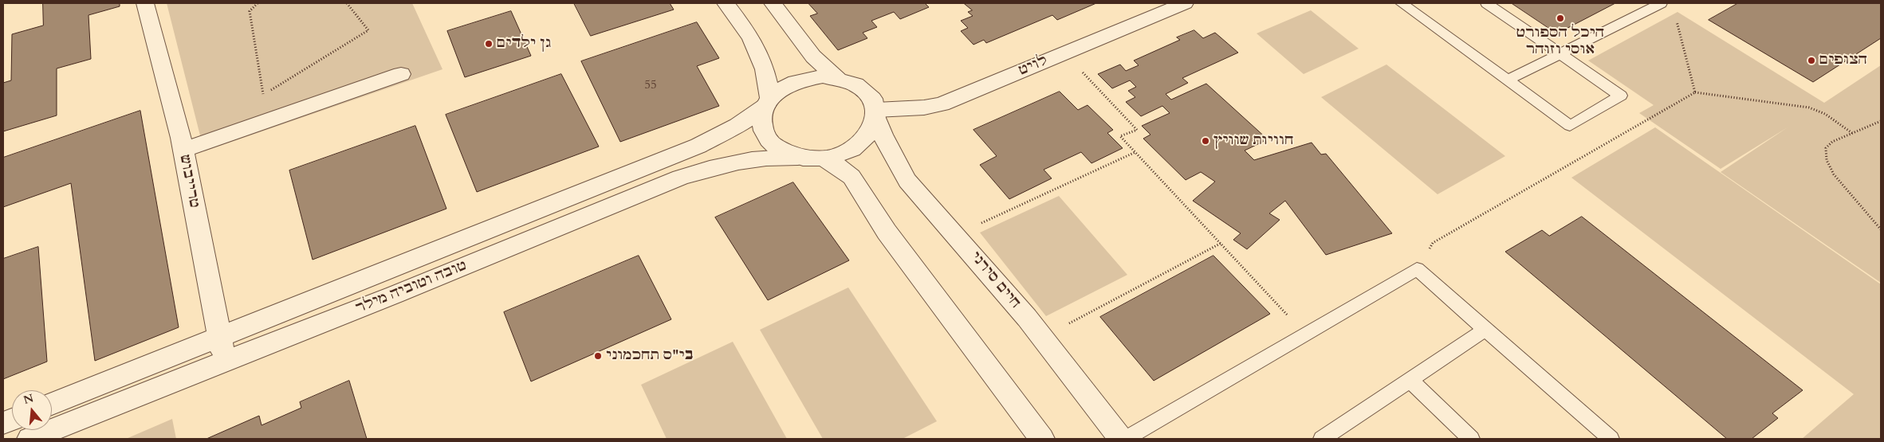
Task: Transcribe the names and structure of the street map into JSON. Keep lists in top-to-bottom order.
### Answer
{
  "streets": {
    "street": [
      "לויט",
      "טרייבוש",
      "חיים סירני",
      "טובה וטוביה מילר"
    ]
  },
  "crossings": [
    ["לויט", "חיים סירני"],
    ["לויט", "טובה וטוביה מילר"],
    ["טרייבוש", "טובה וטוביה מילר"],
    ["חיים סירני", "טובה וטוביה מילר"]
  ],
  "places": [
    "היכל הספורט אוסי וזוהר",
    "גן ילדים",
    "הצופים",
    "חוויות שוויץ",
    "בי\"ס תחכמוני"
  ],
  "house_numbers": ["55"],
  "north": "top"
}
